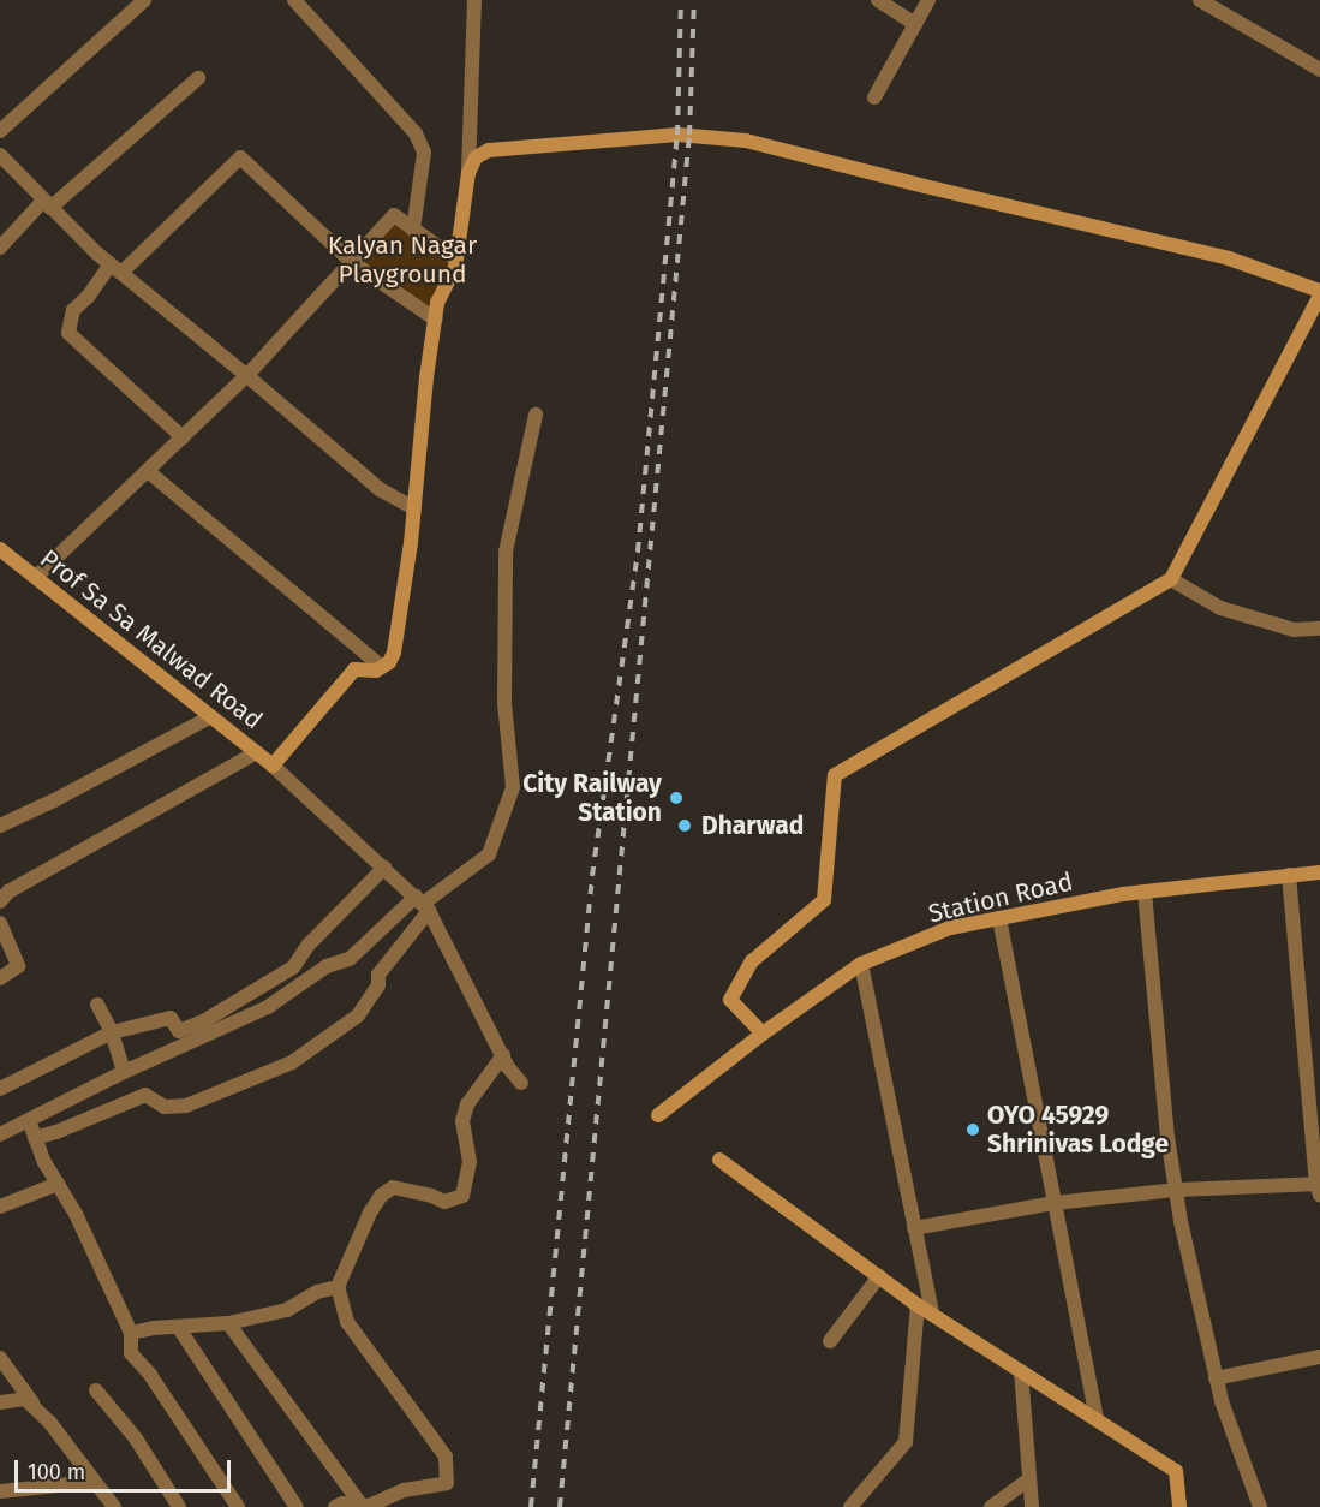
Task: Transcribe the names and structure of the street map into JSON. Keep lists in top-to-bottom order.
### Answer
{
  "streets": {
    "street": ["Prof Sa Sa Malwad Road", "Station Road"]
  },
  "parks": ["Kalyan Nagar Playground"],
  "places": ["City Railway Station", "Dharwad", "OYO 45929 Shrinivas Lodge"],
  "scale_bar": "100 m"
}
